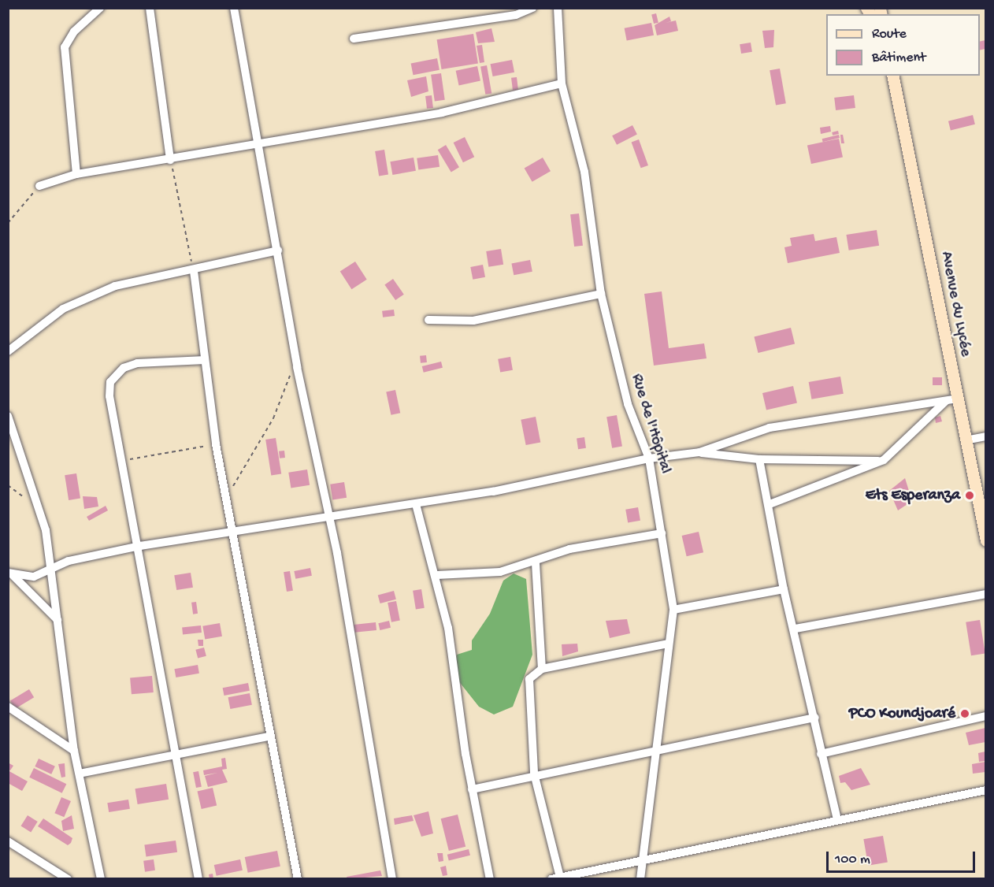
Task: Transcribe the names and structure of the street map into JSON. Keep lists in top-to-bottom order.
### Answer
{
  "streets": {
    "main road": ["Avenue du Lycée"],
    "street": ["Rue de l'Hôpital"]
  },
  "places": ["Ets Esperanza", "PCO Koundjoaré"],
  "legend": ["Route", "Bâtiment"],
  "scale_bar": "100 m"
}
